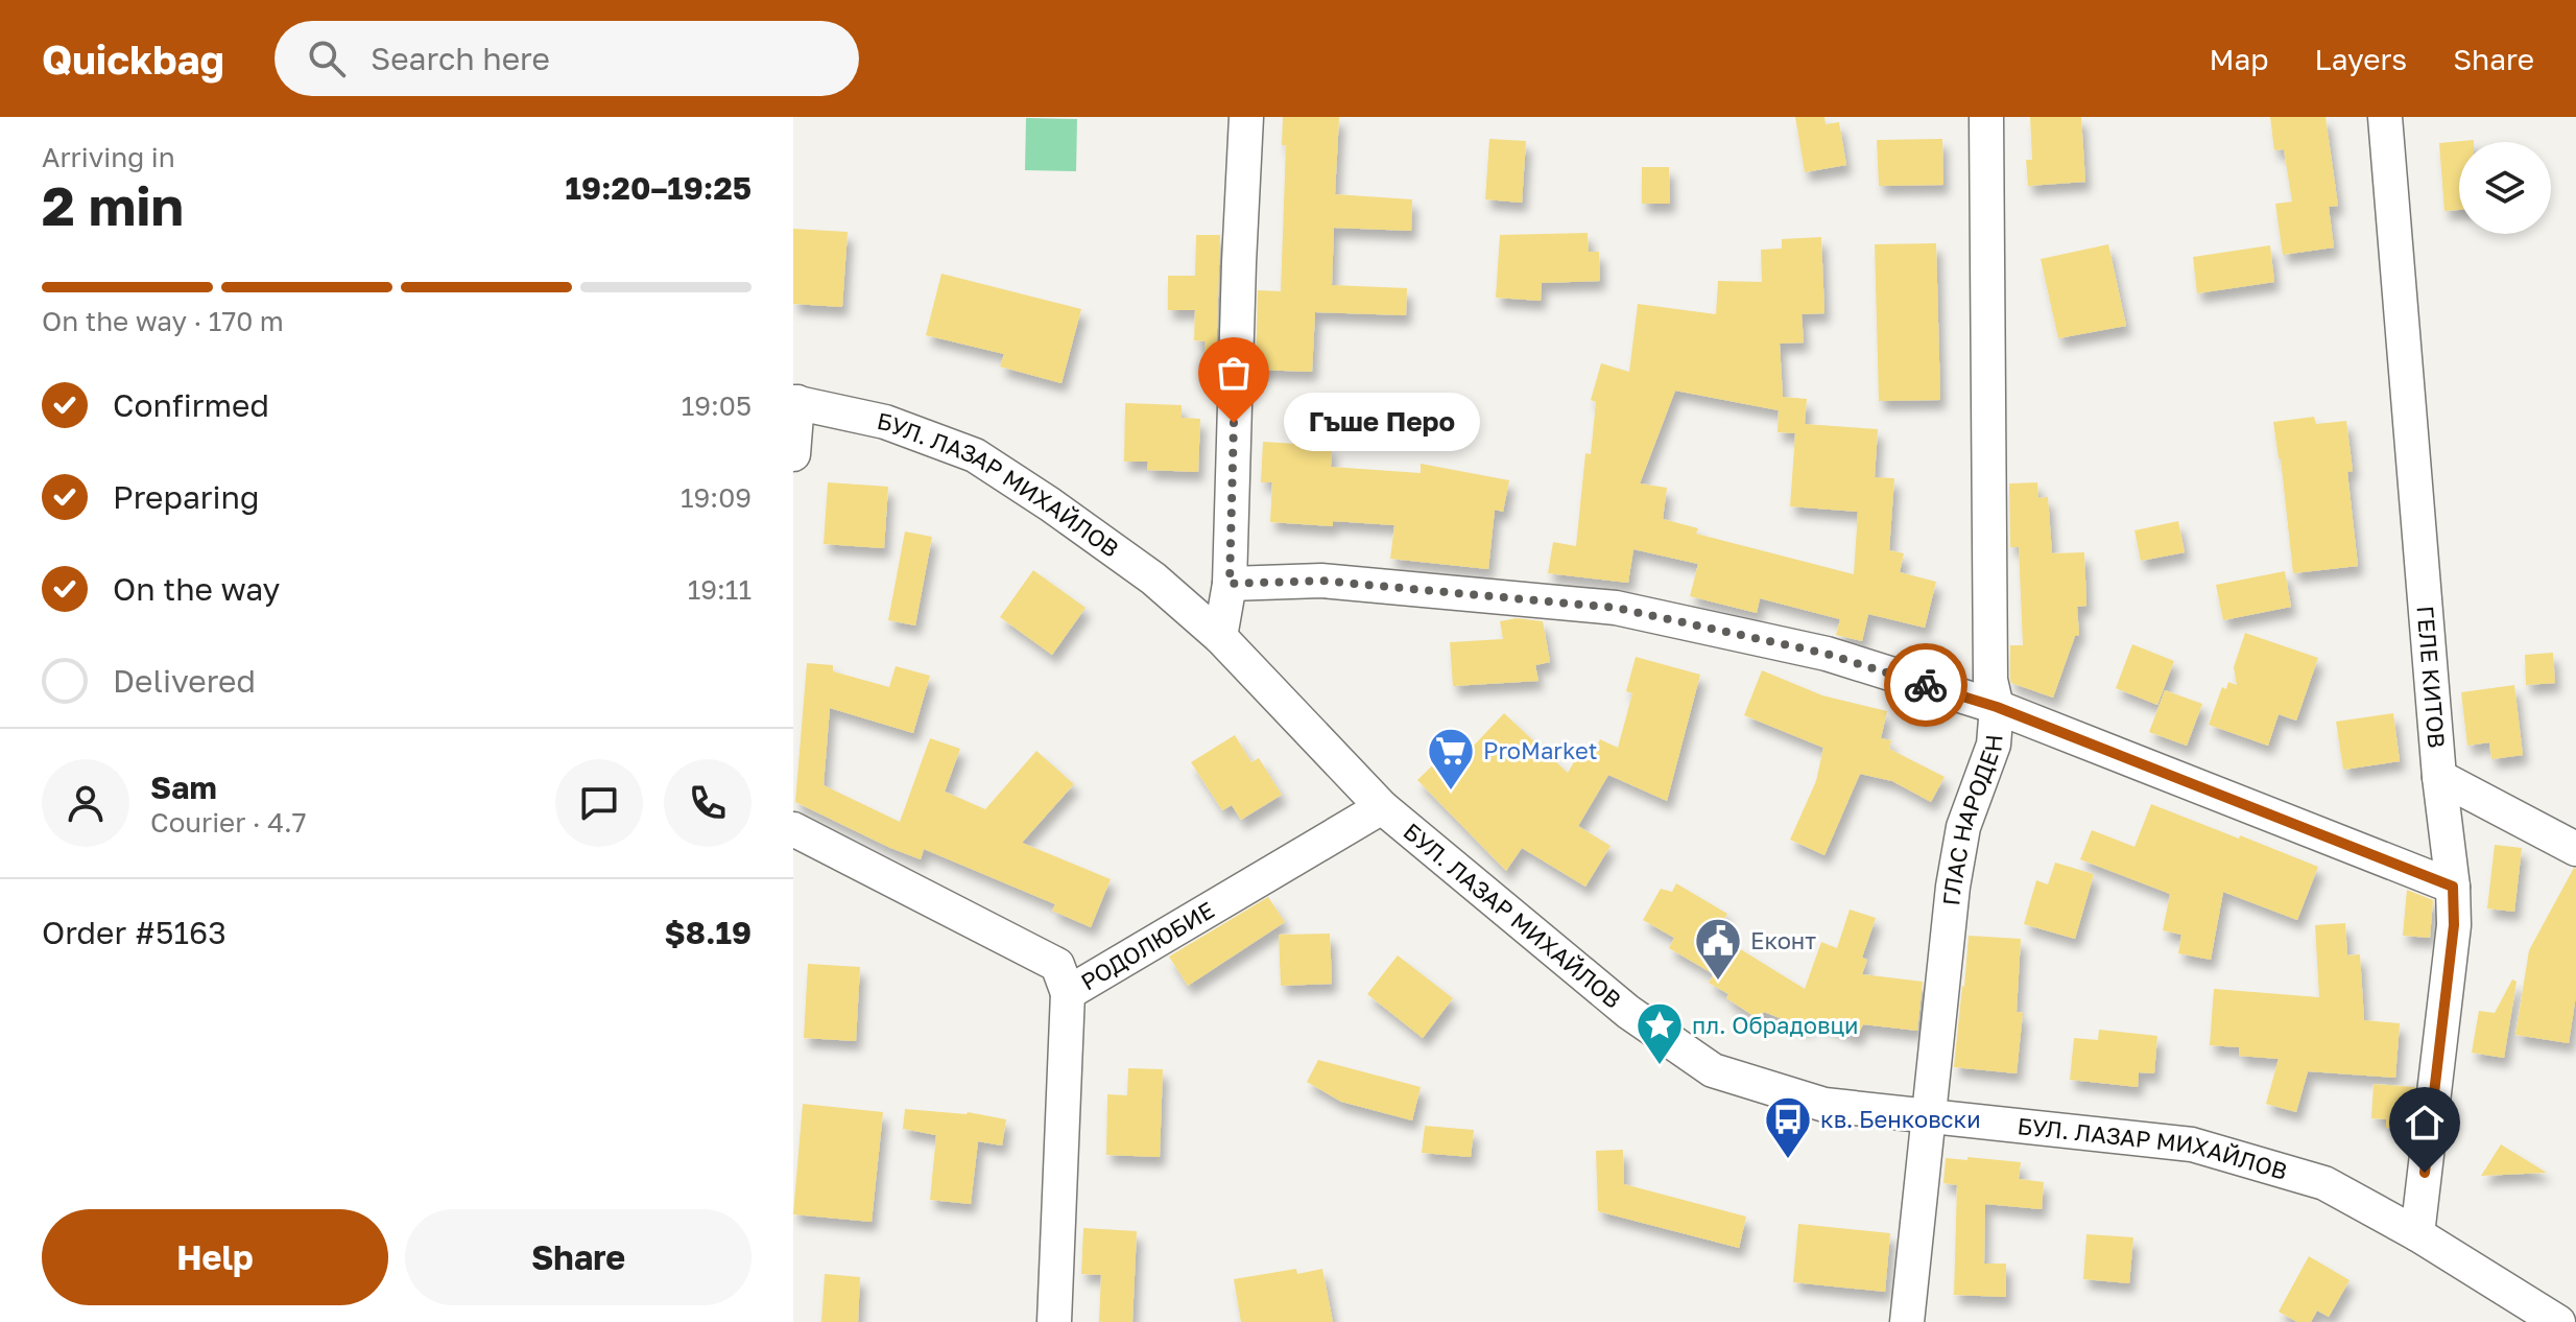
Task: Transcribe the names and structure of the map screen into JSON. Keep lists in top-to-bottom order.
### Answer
{
  "streets": {
    "street": [
      "БУЛ. ЛАЗАР МИХАЙЛОВ",
      "ГЕЛЕ КИТОВ",
      "ГЛАС НАРОДЕН",
      "РОДОЛЮБИЕ"
    ]
  },
  "crossings": [
    ["БУЛ. ЛАЗАР МИХАЙЛОВ", "ГЕЛЕ КИТОВ"],
    ["БУЛ. ЛАЗАР МИХАЙЛОВ", "ГЛАС НАРОДЕН"],
    ["БУЛ. ЛАЗАР МИХАЙЛОВ", "РОДОЛЮБИЕ"]
  ],
  "places": {
    "other": ["Гъше Перо"],
    "supermarket": ["ProMarket"],
    "public building": ["Еконт"],
    "place": ["пл. Обрадовци"],
    "bus stop": ["кв. Бенковски"]
  },
  "page": {
    "header": "Quickbag",
    "search": "Search here",
    "nav": ["Map", "Layers", "Share"],
    "heading": ["2 min", "Arriving in", "19:20–19:25"],
    "panel": [
      "Sam",
      "Courier · 4.7",
      "Order #5163",
      "$8.19"
    ],
    "bar": "On the way · 170 m",
    "list": [
      ["Confirmed", "19:05"],
      ["Preparing", "19:09"],
      ["On the way", "19:11"],
      "Delivered"
    ],
    "bubble": "Гъше Перо",
    "buttons": ["Help", "Share"]
  }
}
